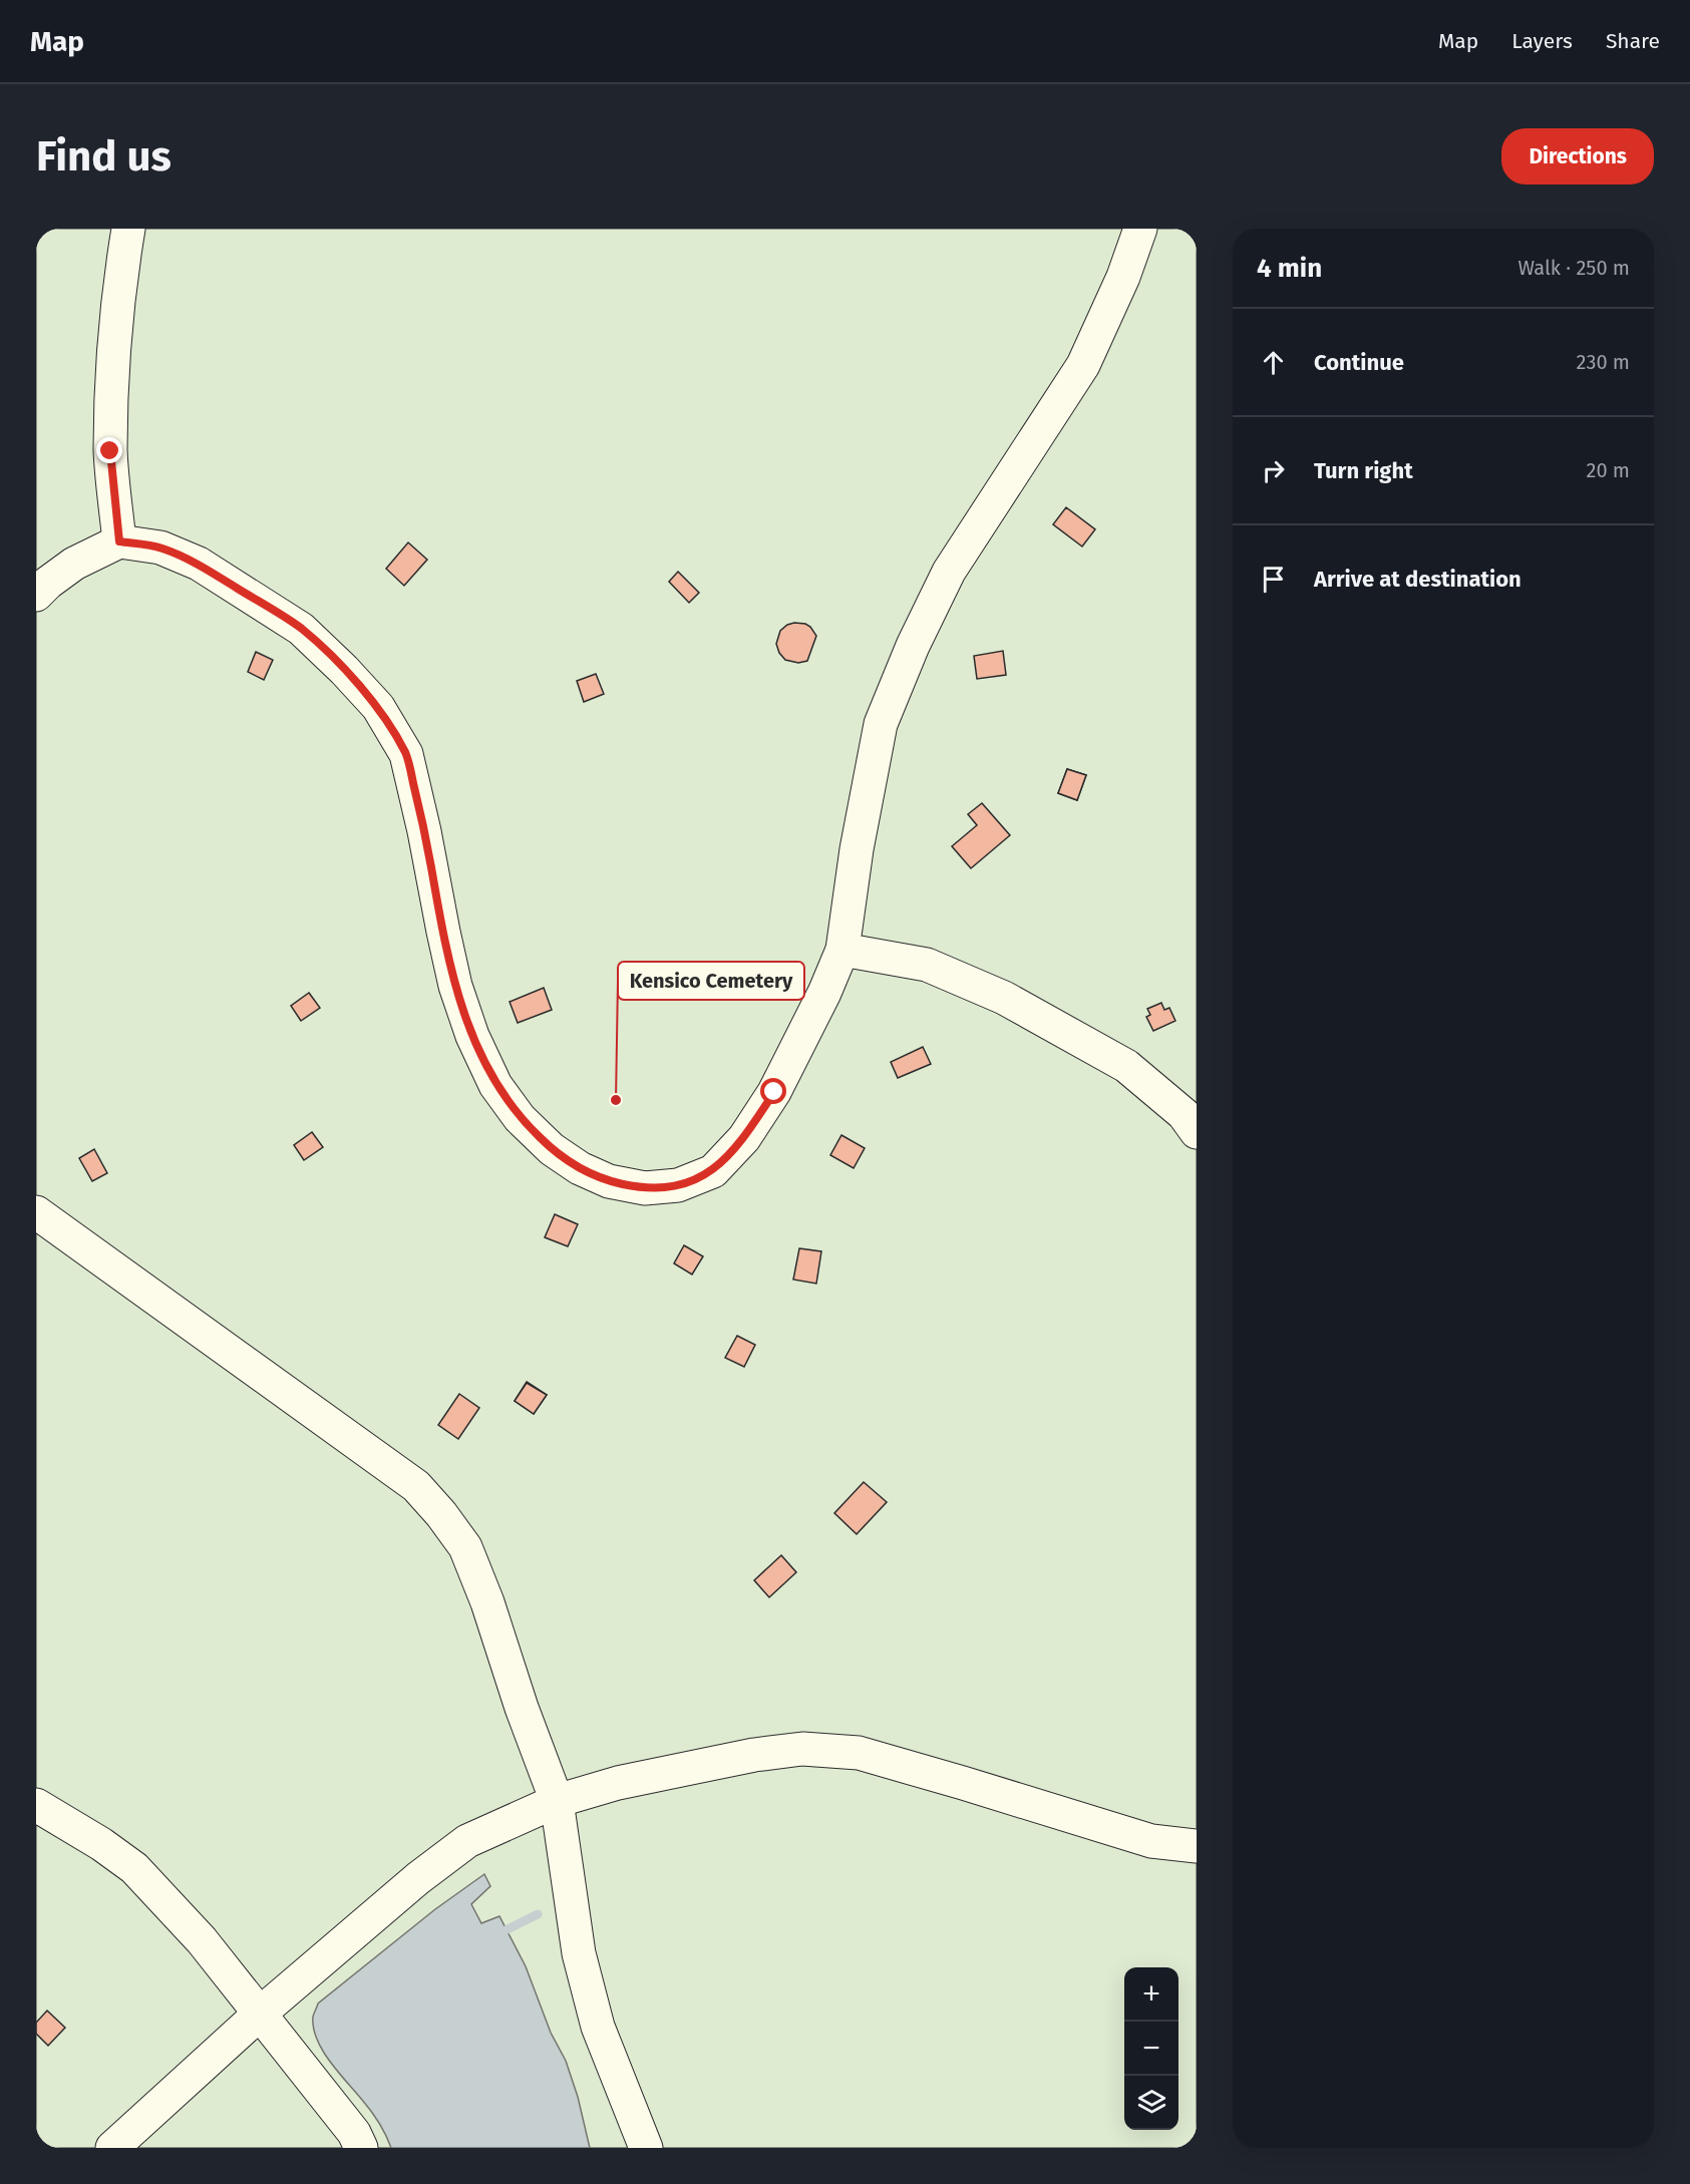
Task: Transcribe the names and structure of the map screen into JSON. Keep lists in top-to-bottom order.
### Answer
{
  "places": ["Kensico Cemetery"],
  "page": {
    "header": "Map",
    "nav": ["Map", "Layers", "Share"],
    "buttons": "Directions",
    "title": "Find us",
    "heading": ["4 min", "Walk · 250 m"],
    "list": [
      ["Continue", "230 m"],
      ["Turn right", "20 m"],
      "Arrive at destination"
    ],
    "map_buttons": ["+", "−"]
  }
}
